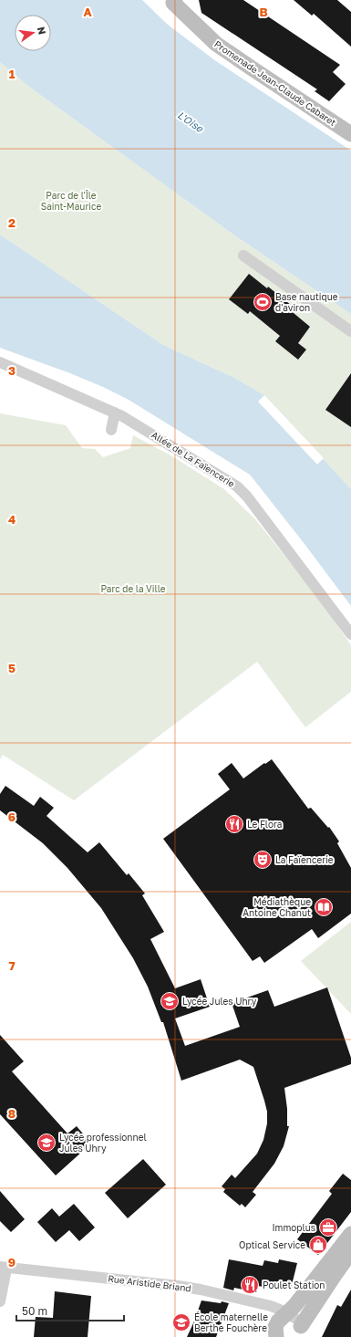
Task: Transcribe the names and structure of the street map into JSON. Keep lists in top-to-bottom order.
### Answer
{
  "streets": {
    "street": ["Promenade Jean-Claude Cabaret", "Allée de La Faïencerie", "Rue Aristide Briand"]
  },
  "water": ["L'Oise"],
  "parks": ["Parc de l'Île Saint-Maurice", "Parc de la Ville"],
  "places": {
    "sports": ["Base nautique d'aviron"],
    "restaurant": ["Le Flora", "Poulet Station"],
    "theatre": ["La Faïencerie"],
    "library": ["Médiathèque Antoine Chanut"],
    "school or university": ["Lycée Jules Uhry", "Lycée professionnel Jules Uhry", "École maternelle Berthe Fouchère"],
    "office": ["Immoplus"],
    "shop": ["Optical Service"]
  },
  "scale_bar": "50 m",
  "north": "right",
  "grid": {
    "columns": ["A", "B"],
    "rows": [
      "1",
      "2",
      "3",
      "4",
      "5",
      "6",
      "7",
      "8",
      "9"
    ]
  }
}
